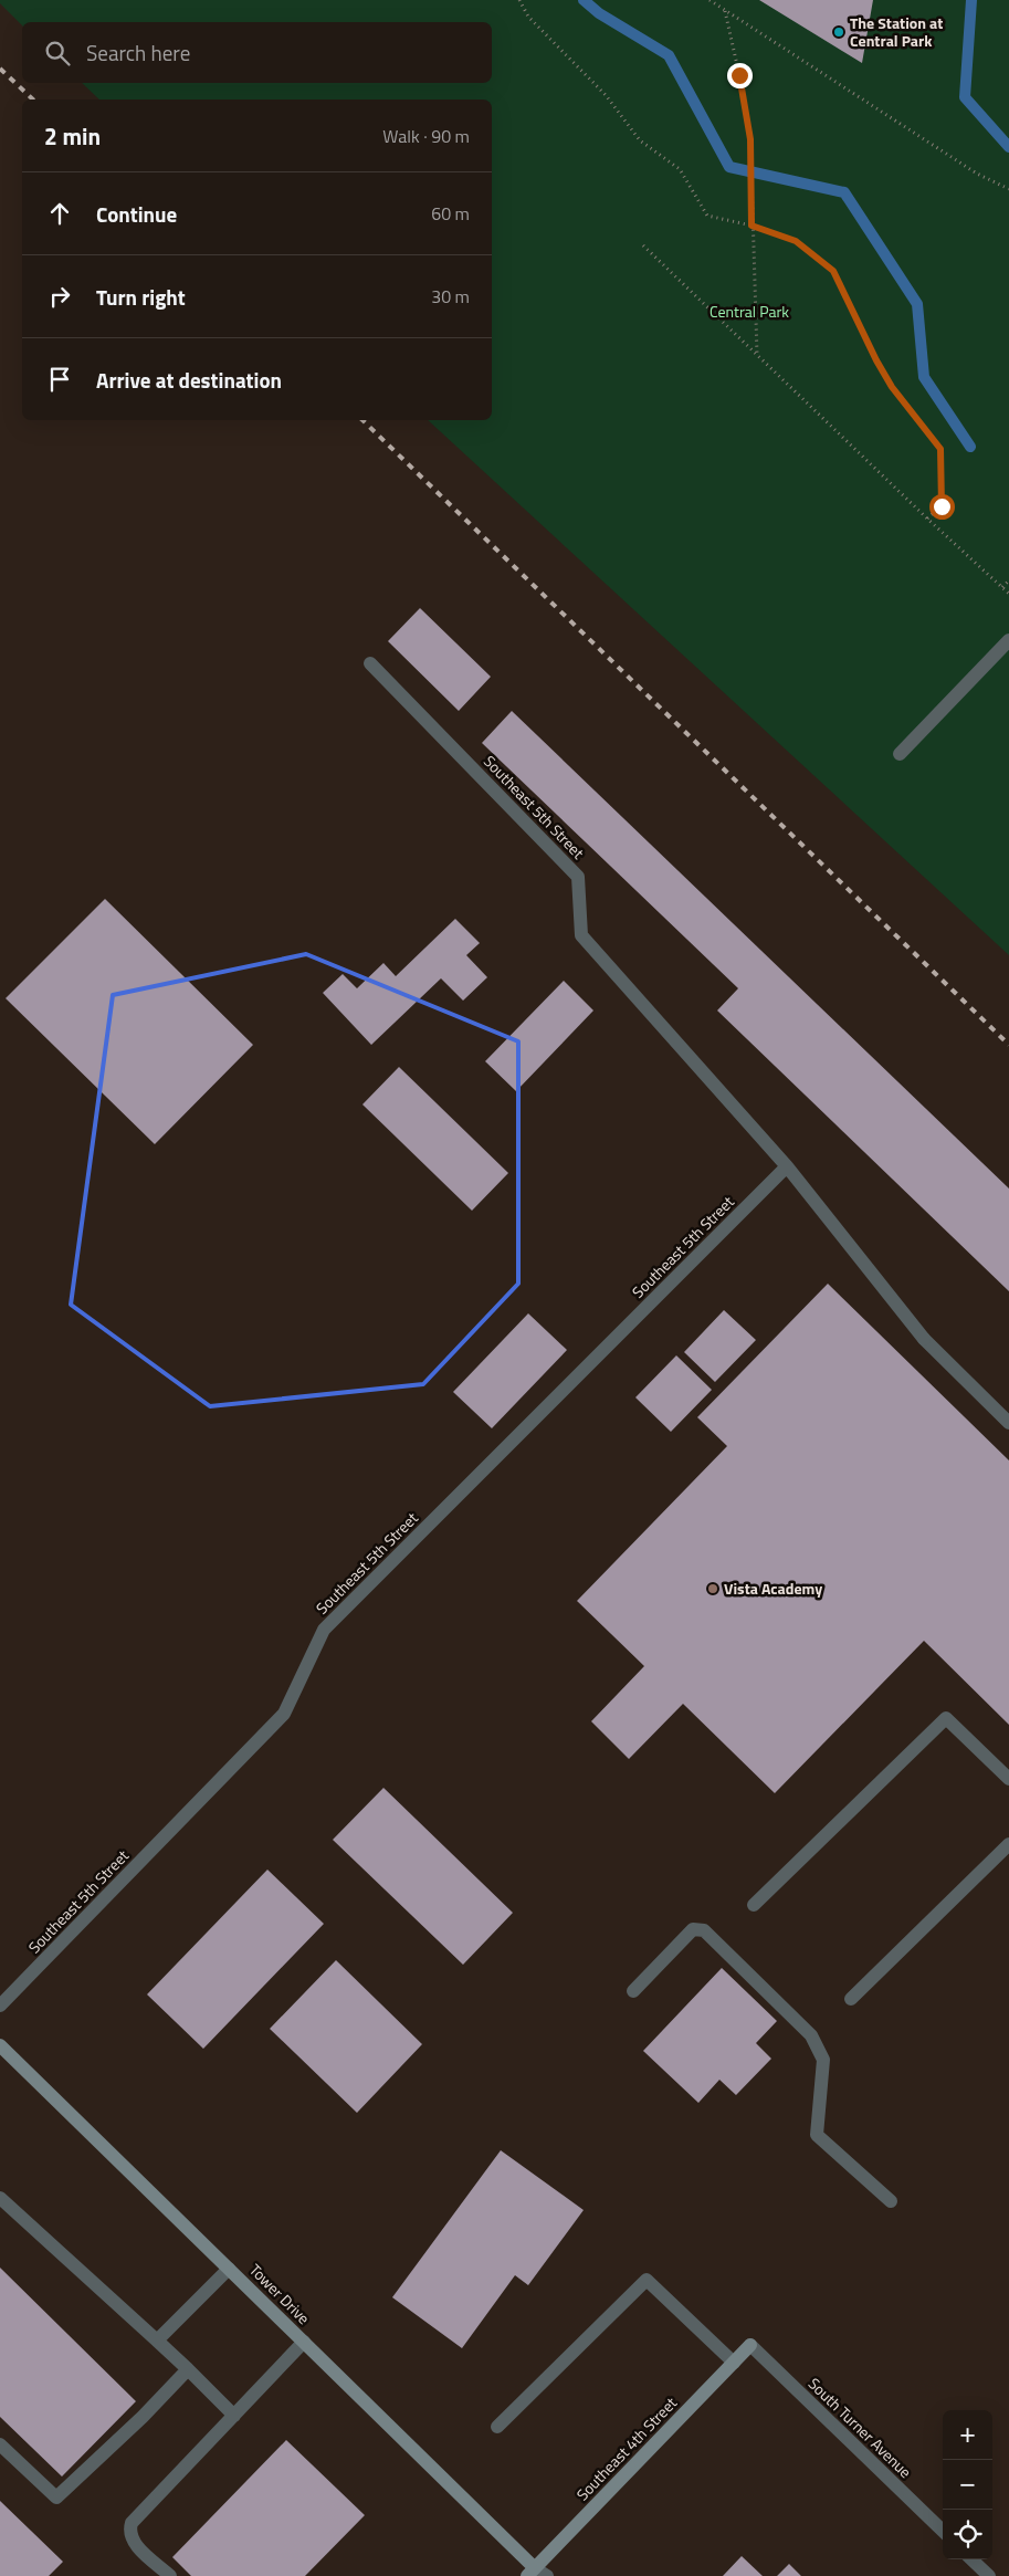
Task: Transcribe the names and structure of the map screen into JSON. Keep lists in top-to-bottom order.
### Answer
{
  "streets": {
    "street": [
      "Southeast 5th Street",
      "Tower Drive",
      "South Turner Avenue",
      "Southeast 4th Street"
    ]
  },
  "crossings": [
    ["Tower Drive", "Southeast 4th Street"],
    ["South Turner Avenue", "Southeast 4th Street"]
  ],
  "parks": ["Central Park"],
  "places": ["The Station at Central Park", "Vista Academy"],
  "page": {
    "search": "Search here",
    "heading": ["2 min", "Walk · 90 m"],
    "list": [
      ["Continue", "60 m"],
      ["Turn right", "30 m"],
      "Arrive at destination"
    ],
    "map_buttons": ["+", "−"]
  }
}
